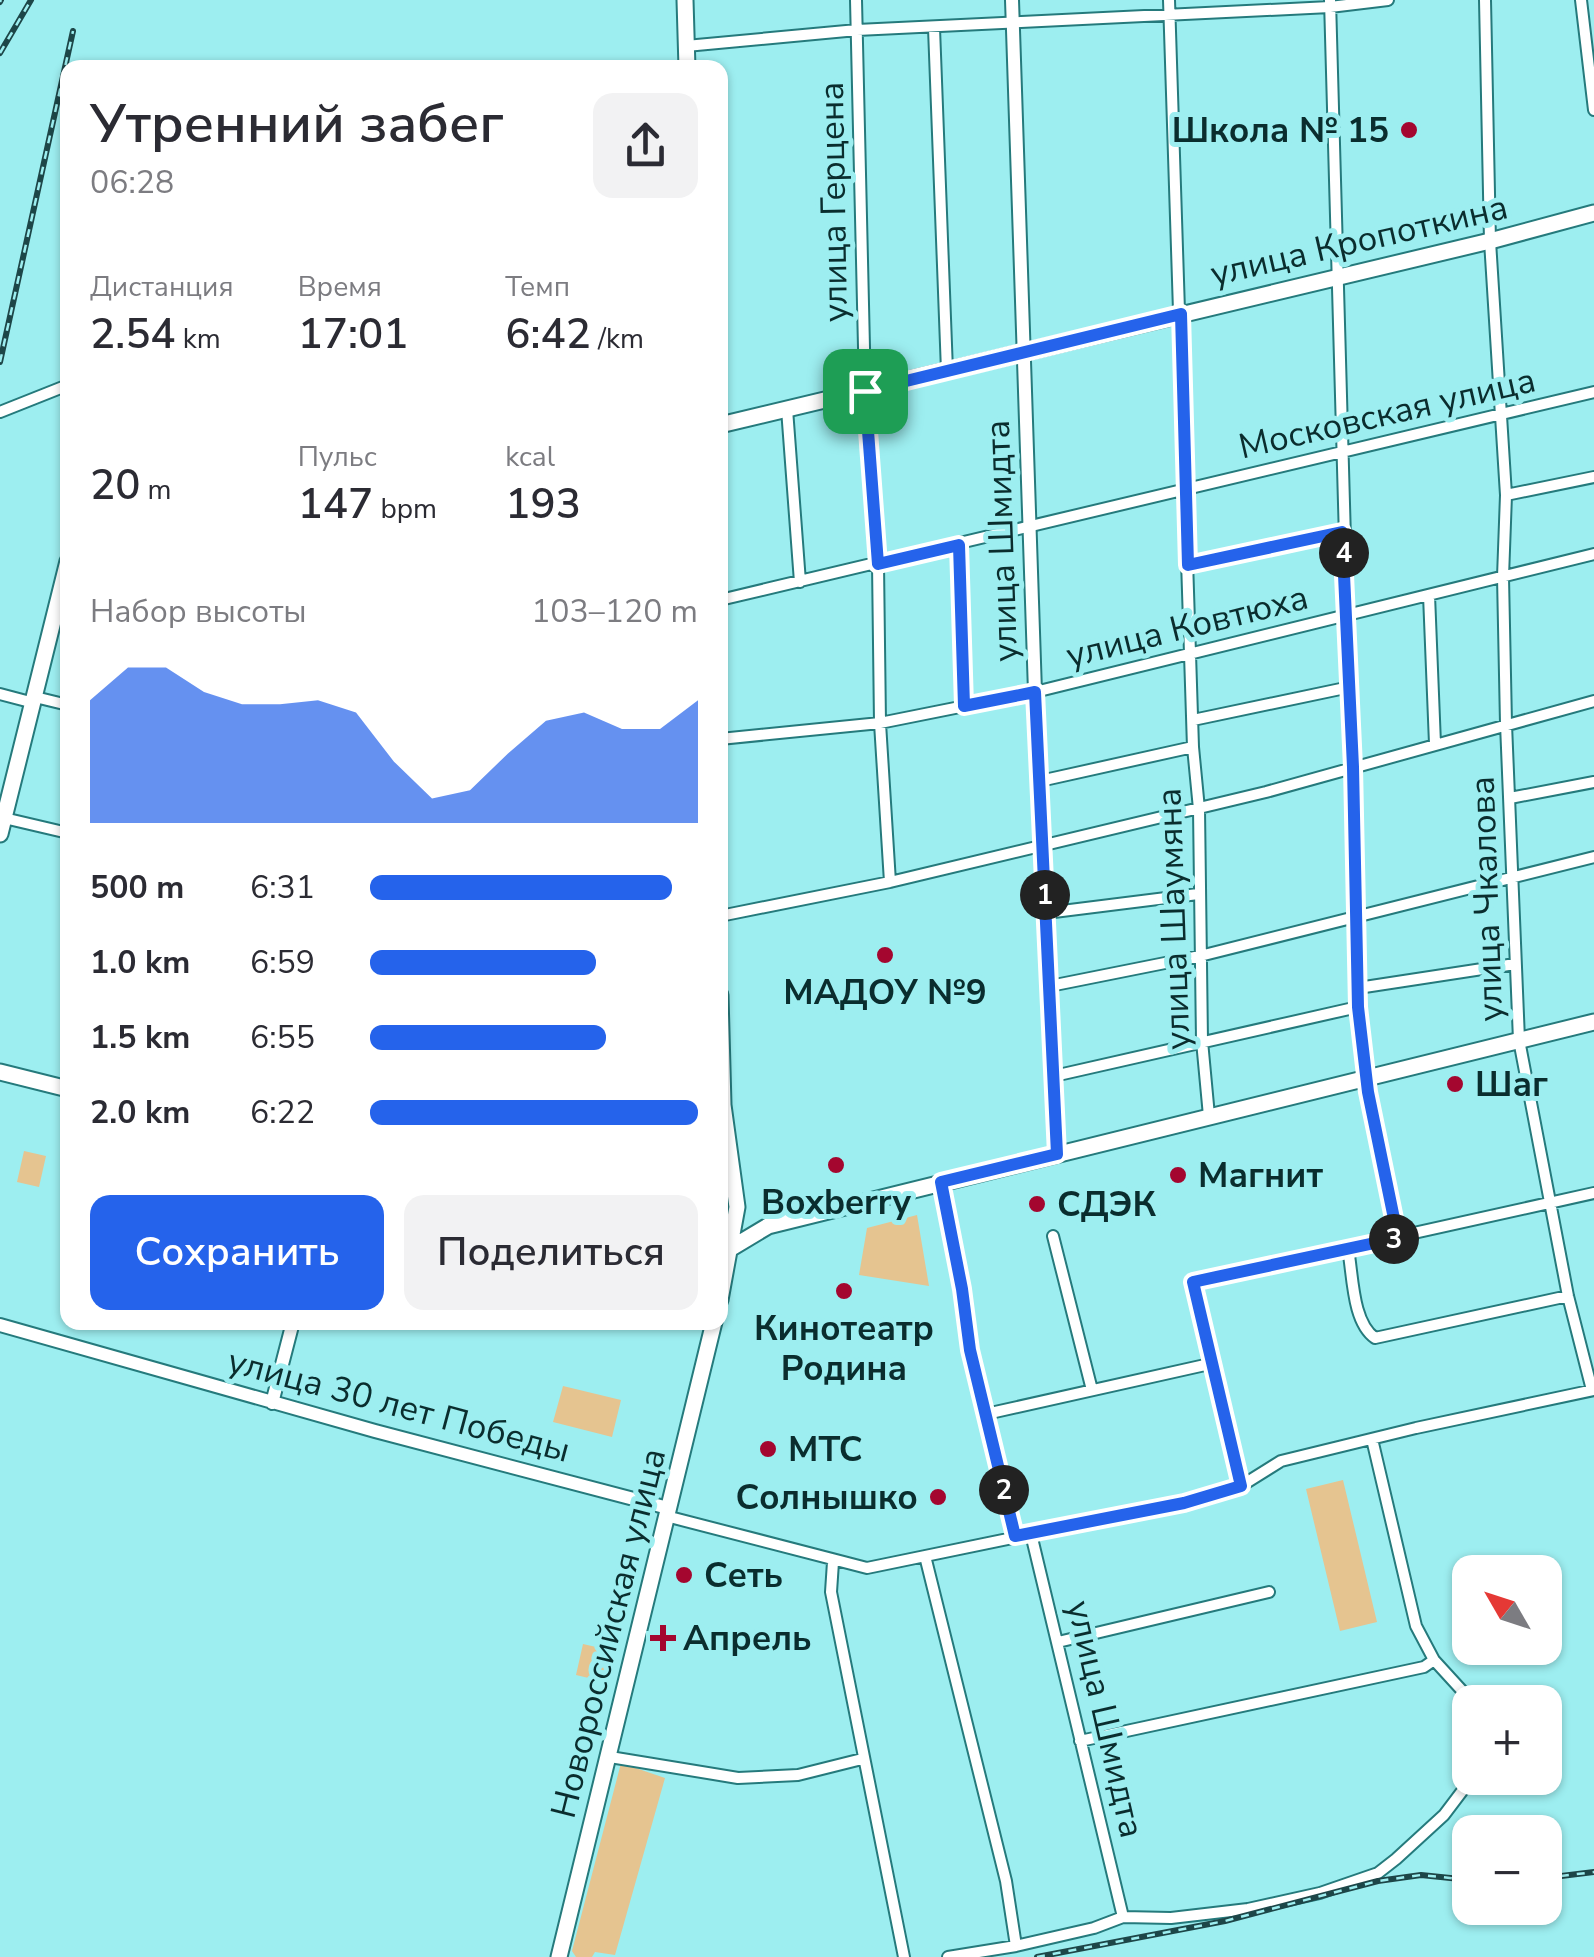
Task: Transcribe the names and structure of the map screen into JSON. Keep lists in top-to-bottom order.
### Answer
{
  "streets": {
    "main road": ["улица Кропоткина", "Новороссийская улица"],
    "street": [
      "улица Герцена",
      "Московская улица",
      "улица Шмидта",
      "улица Ковтюха",
      "улица Чкалова",
      "улица Шаумяна",
      "улица 30 лет Победы"
    ]
  },
  "crossings": [
    ["улица Герцена", "улица Кропоткина"],
    ["улица Герцена", "Московская улица"],
    ["улица Герцена", "улица Ковтюха"],
    ["улица Кропоткина", "улица Шмидта"],
    ["улица Кропоткина", "улица Чкалова"],
    ["улица Кропоткина", "улица Шаумяна"],
    ["Московская улица", "улица Шмидта"],
    ["Московская улица", "улица Чкалова"],
    ["Московская улица", "улица Шаумяна"],
    ["улица Шмидта", "улица Ковтюха"],
    ["улица Шмидта", "улица 30 лет Победы"],
    ["улица Ковтюха", "улица Чкалова"],
    ["улица Ковтюха", "улица Шаумяна"],
    ["улица Чкалова", "улица 30 лет Победы"],
    ["улица 30 лет Победы", "Новороссийская улица"]
  ],
  "places": {
    "other": [
      "Школа № 15",
      "МАДОУ №9",
      "Шаг",
      "Boxberry",
      "Магнит",
      "СДЭК",
      "Кинотеатр Родина",
      "МТС",
      "Солнышко",
      "Сеть"
    ],
    "health": ["Апрель"]
  },
  "north": "top left",
  "page": {
    "heading": ["Утренний забег", "06:28"],
    "stats": [
      ["Дистанция", "2.54 km"],
      ["Время", "17:01"],
      ["Темп", "6:42 /km"],
      ["20 m"],
      ["Пульс", "147 bpm"],
      ["kcal", "193"]
    ],
    "pins": [
      "4",
      "1",
      "3",
      "2"
    ],
    "chart": ["Набор высоты", "103–120 m"],
    "list": [
      {
        "name": "500 m",
        "note": "6:31"
      },
      {
        "name": "1.0 km",
        "note": "6:59"
      },
      {
        "name": "1.5 km",
        "note": "6:55"
      },
      {
        "name": "2.0 km",
        "note": "6:22"
      }
    ],
    "buttons": ["Сохранить", "Поделиться"],
    "map_buttons": ["+", "−"]
  }
}
